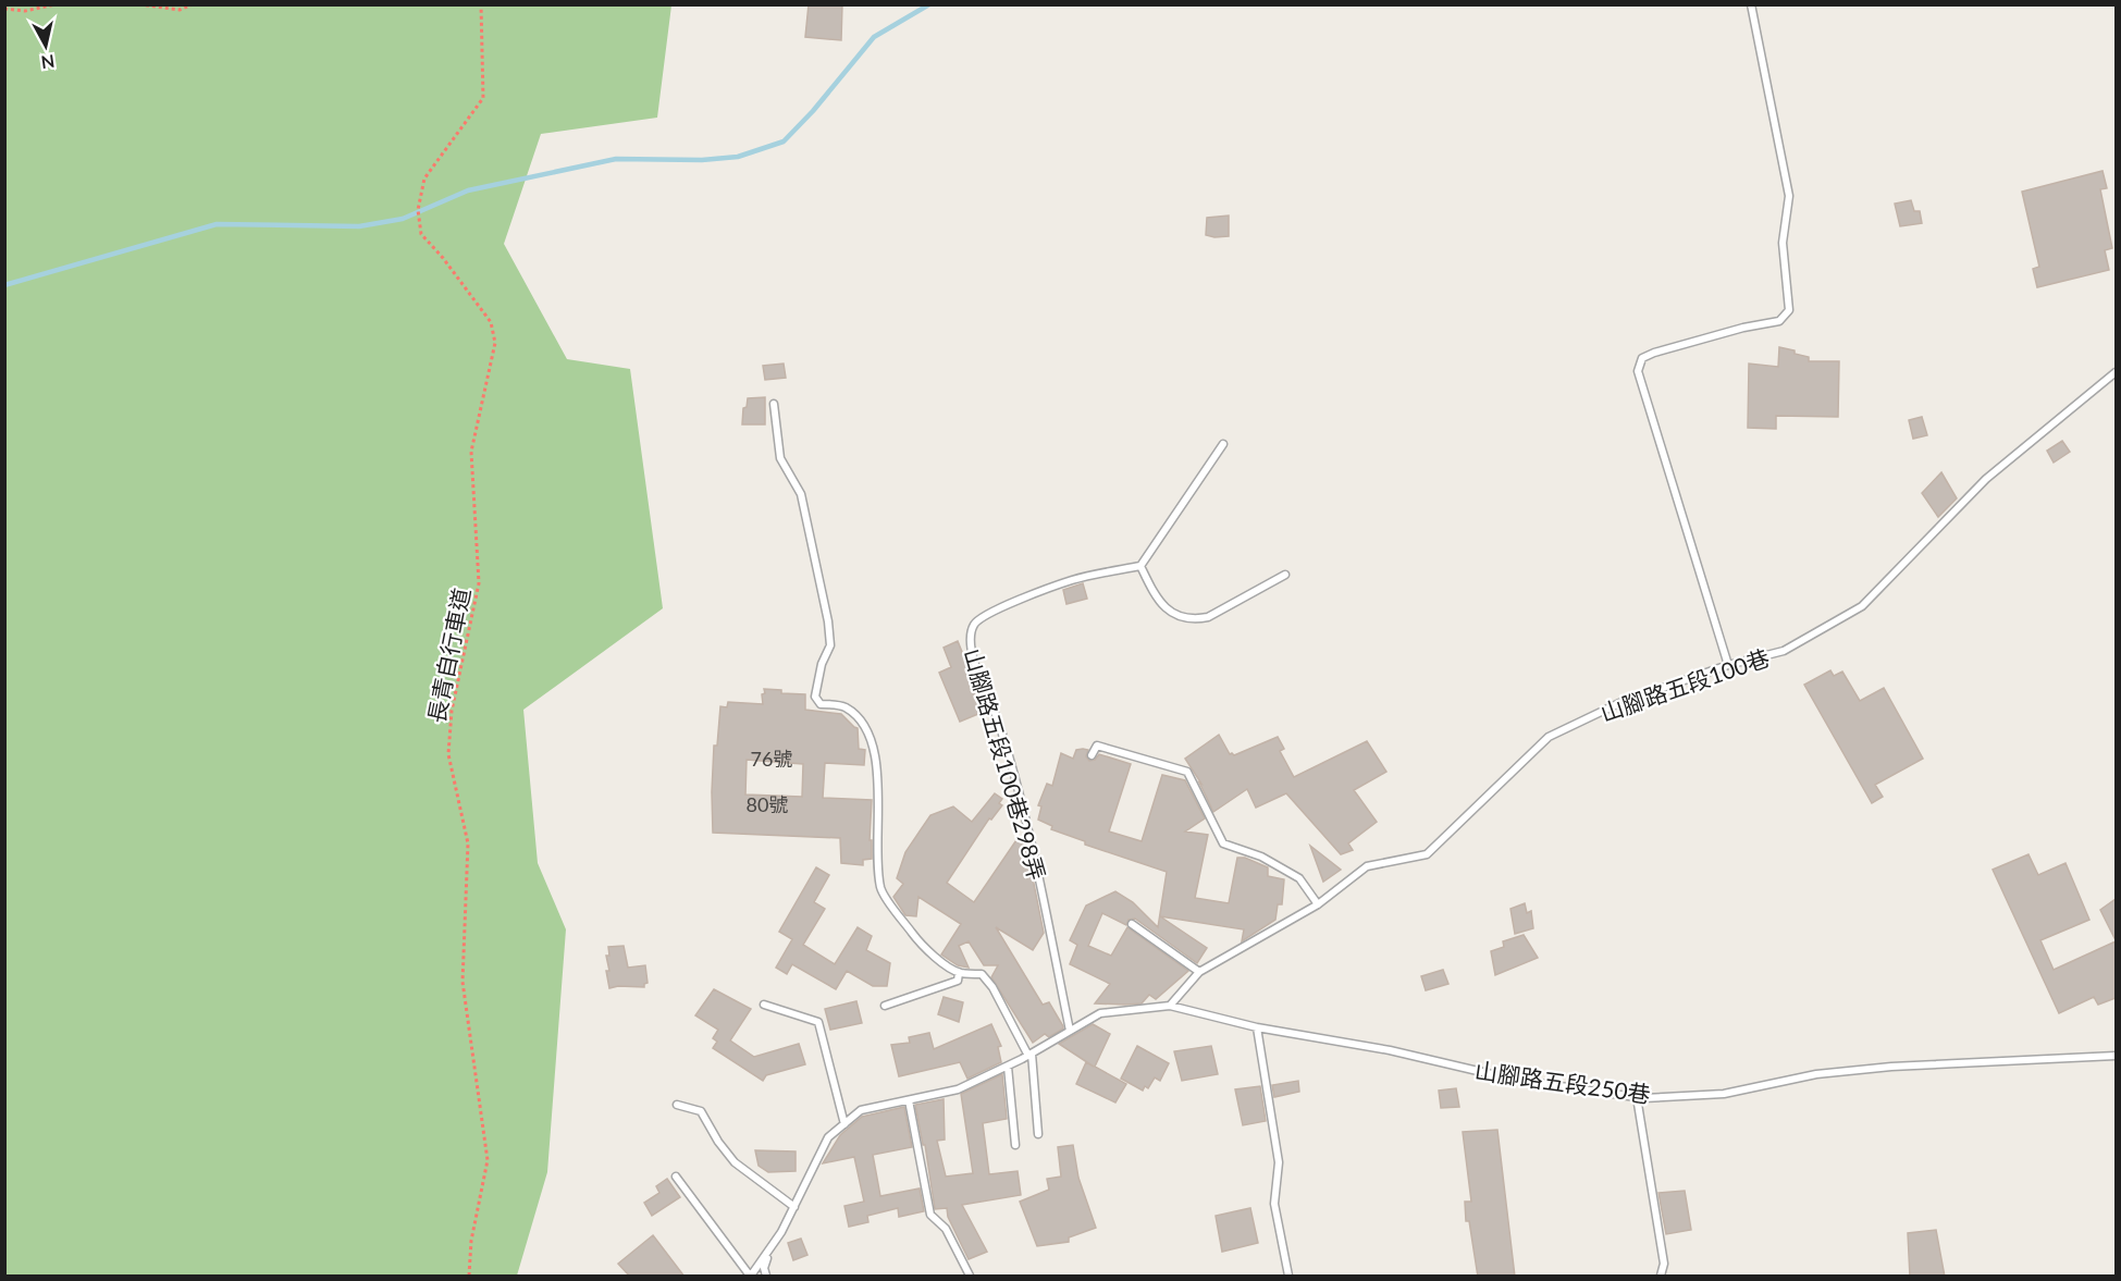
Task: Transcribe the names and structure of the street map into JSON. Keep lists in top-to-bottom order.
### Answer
{
  "streets": {
    "lane": ["山腳路五段100巷", "山腳路五段100巷298弄", "山腳路五段250巷"],
    "path": ["長青自行車道"]
  },
  "crossings": [
    ["山腳路五段100巷", "山腳路五段250巷"]
  ],
  "house_numbers": ["76號", "80號"],
  "north": "bottom"
}
